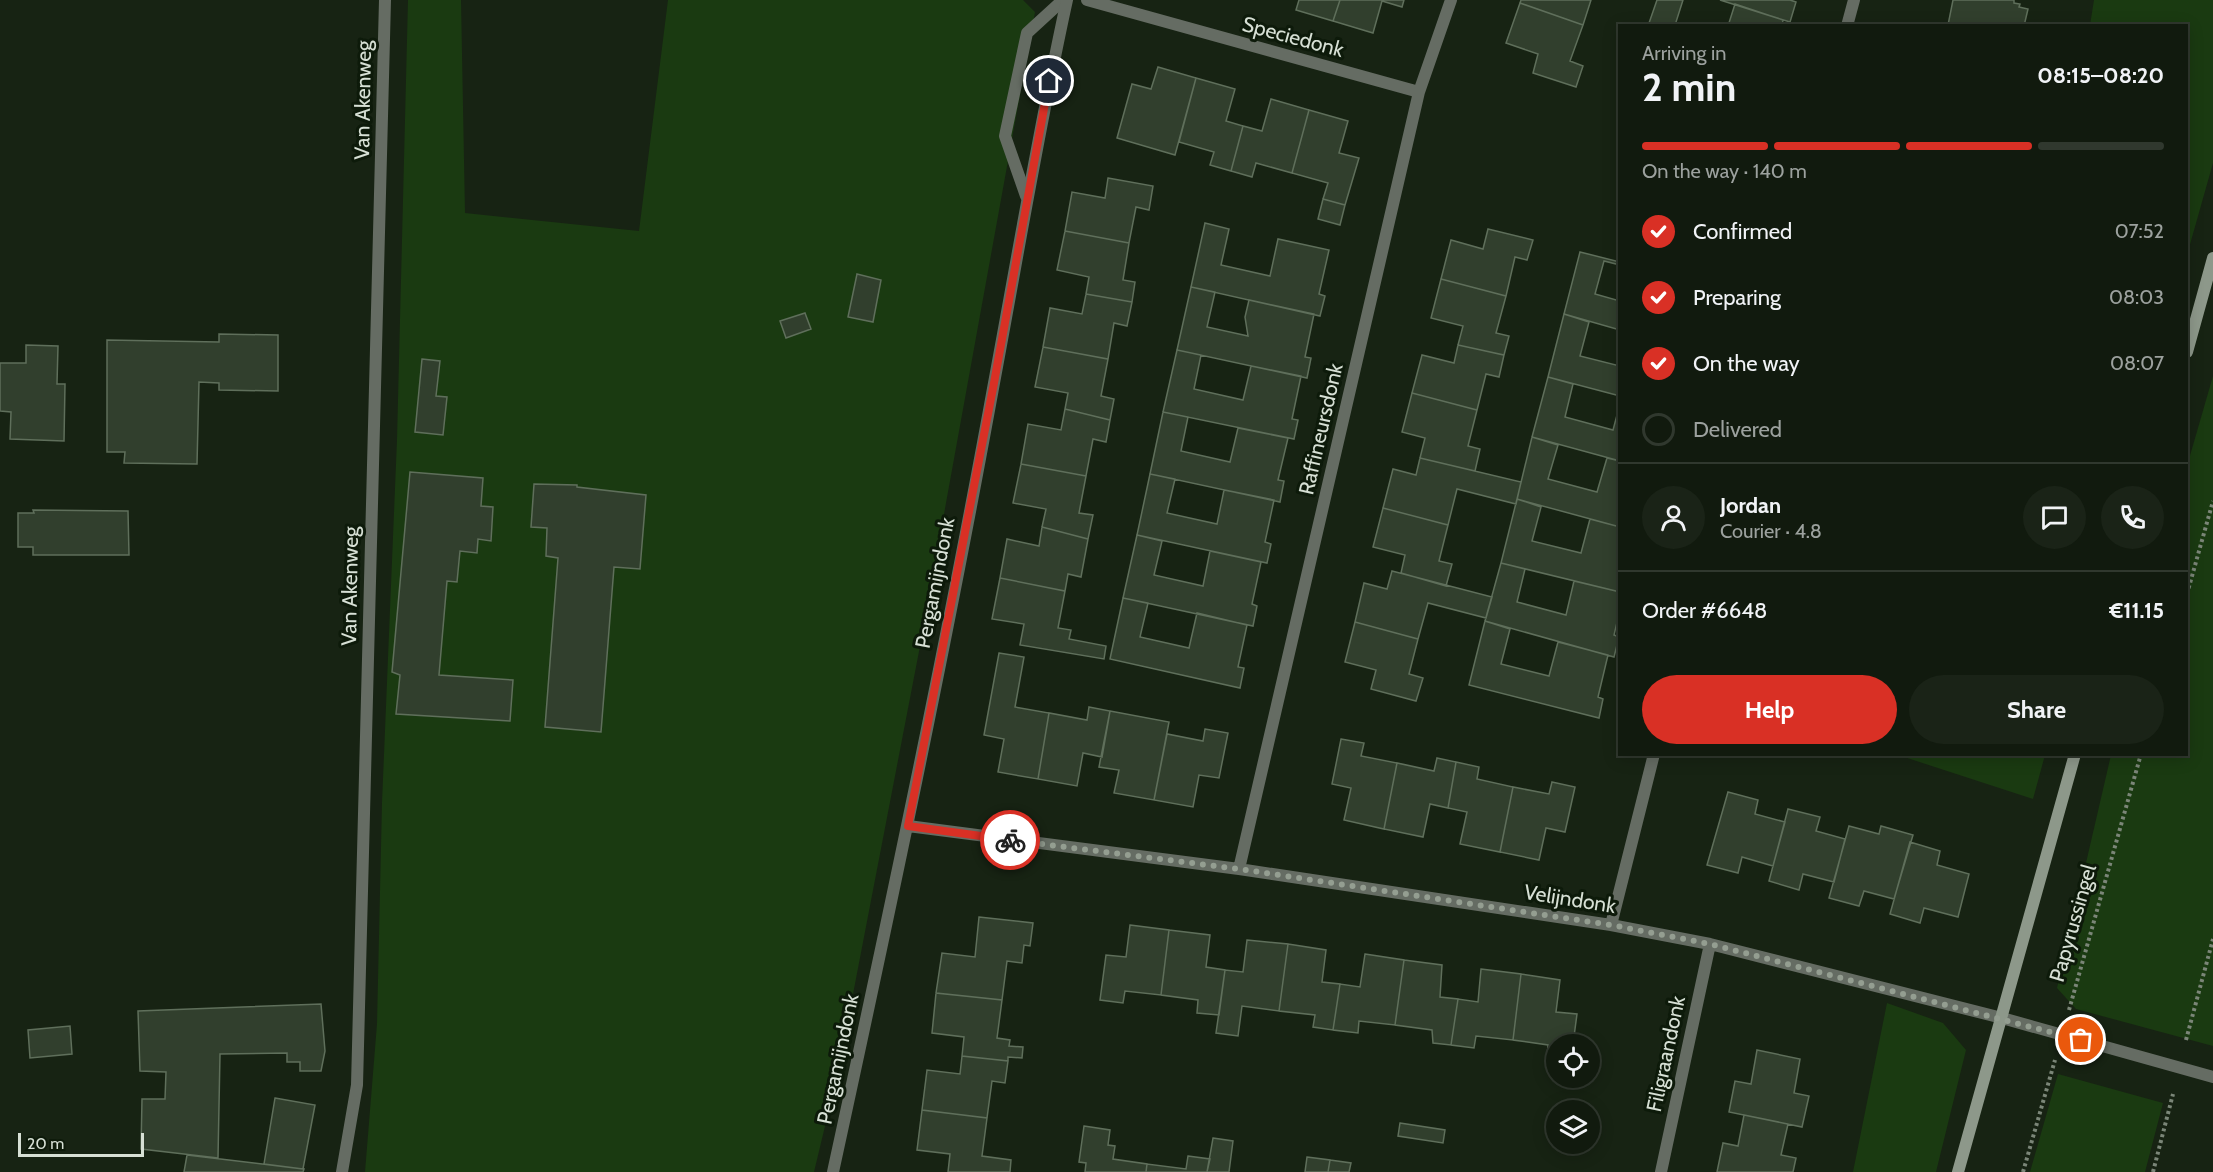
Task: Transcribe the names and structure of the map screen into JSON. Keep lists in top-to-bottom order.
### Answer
{
  "streets": {
    "street": [
      "Speciedonk",
      "Van Akenweg",
      "Raffineursdonk",
      "Pergamijndonk",
      "Velijndonk",
      "Papyrussingel",
      "Filigraandonk"
    ]
  },
  "crossings": [
    ["Speciedonk", "Raffineursdonk"],
    ["Raffineursdonk", "Velijndonk"],
    ["Pergamijndonk", "Velijndonk"],
    ["Velijndonk", "Papyrussingel"],
    ["Velijndonk", "Filigraandonk"]
  ],
  "scale_bar": "20 m",
  "page": {
    "heading": ["2 min", "Arriving in", "08:15–08:20"],
    "panel": [
      "Jordan",
      "Courier · 4.8",
      "Order #6648",
      "€11.15"
    ],
    "bar": "On the way · 140 m",
    "list": [
      ["Confirmed", "07:52"],
      ["Preparing", "08:03"],
      ["On the way", "08:07"],
      "Delivered"
    ],
    "buttons": ["Help", "Share"],
    "scale": "20 m"
  }
}
